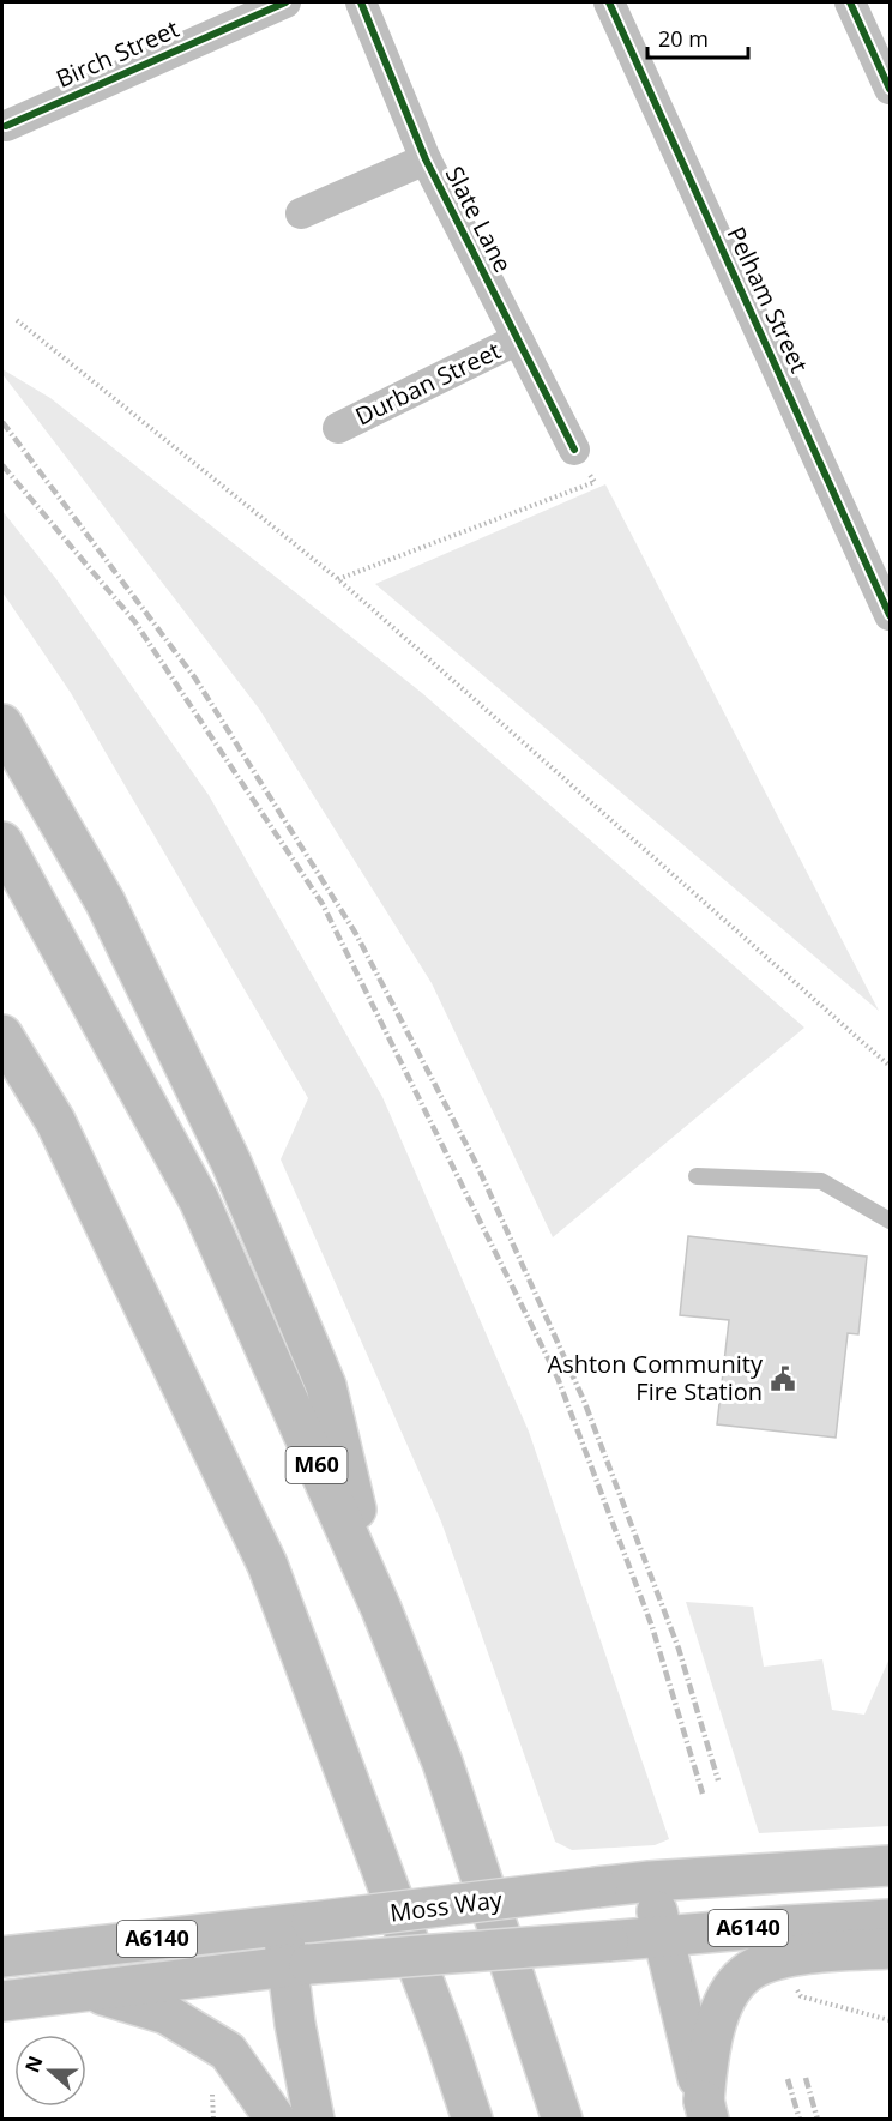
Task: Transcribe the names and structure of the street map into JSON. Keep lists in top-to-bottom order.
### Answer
{
  "streets": {
    "main road": ["M60", "Moss Way", "A6140"],
    "street": [
      "Birch Street",
      "Slate Lane",
      "Pelham Street",
      "Durban Street"
    ]
  },
  "crossings": [
    ["Slate Lane", "Durban Street"]
  ],
  "places": {
    "public building": ["Ashton Community Fire Station"]
  },
  "scale_bar": "20 m",
  "north": "left"
}
